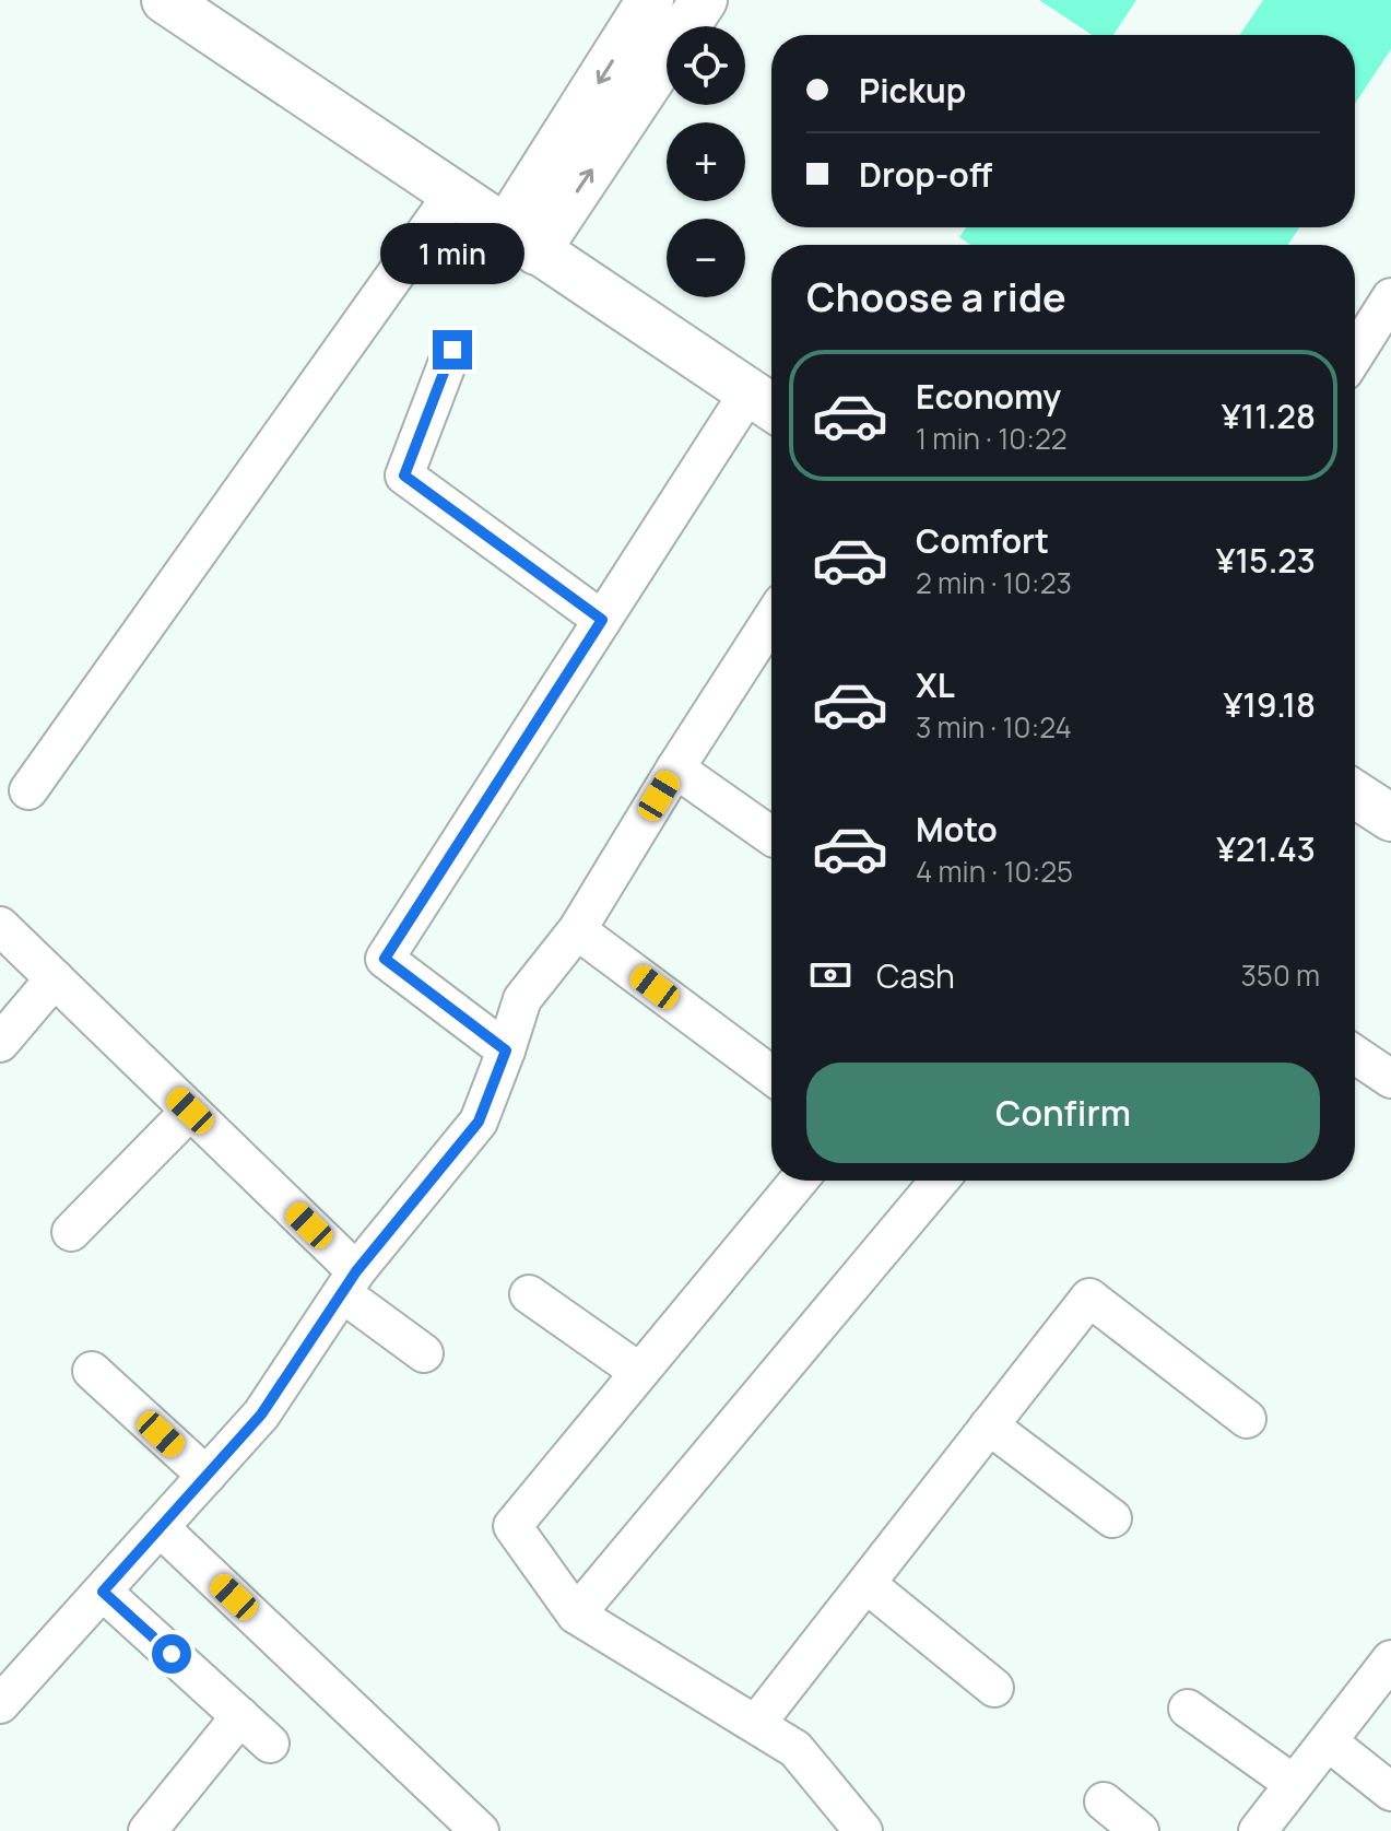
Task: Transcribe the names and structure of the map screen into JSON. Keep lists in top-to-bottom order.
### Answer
{
  "page": {
    "map_buttons": ["+", "−"],
    "banner": ["Pickup", "Drop-off"],
    "bubble": "1 min",
    "heading": "Choose a ride",
    "list": [
      {
        "name": "Economy",
        "note": "1 min · 10:22",
        "value": "¥11.28"
      },
      {
        "name": "Comfort",
        "note": "2 min · 10:23",
        "value": "¥15.23"
      },
      {
        "name": "XL",
        "note": "3 min · 10:24",
        "value": "¥19.18"
      },
      {
        "name": "Moto",
        "note": "4 min · 10:25",
        "value": "¥21.43"
      }
    ],
    "pay": ["Cash", "350 m"],
    "buttons": "Confirm"
  }
}
